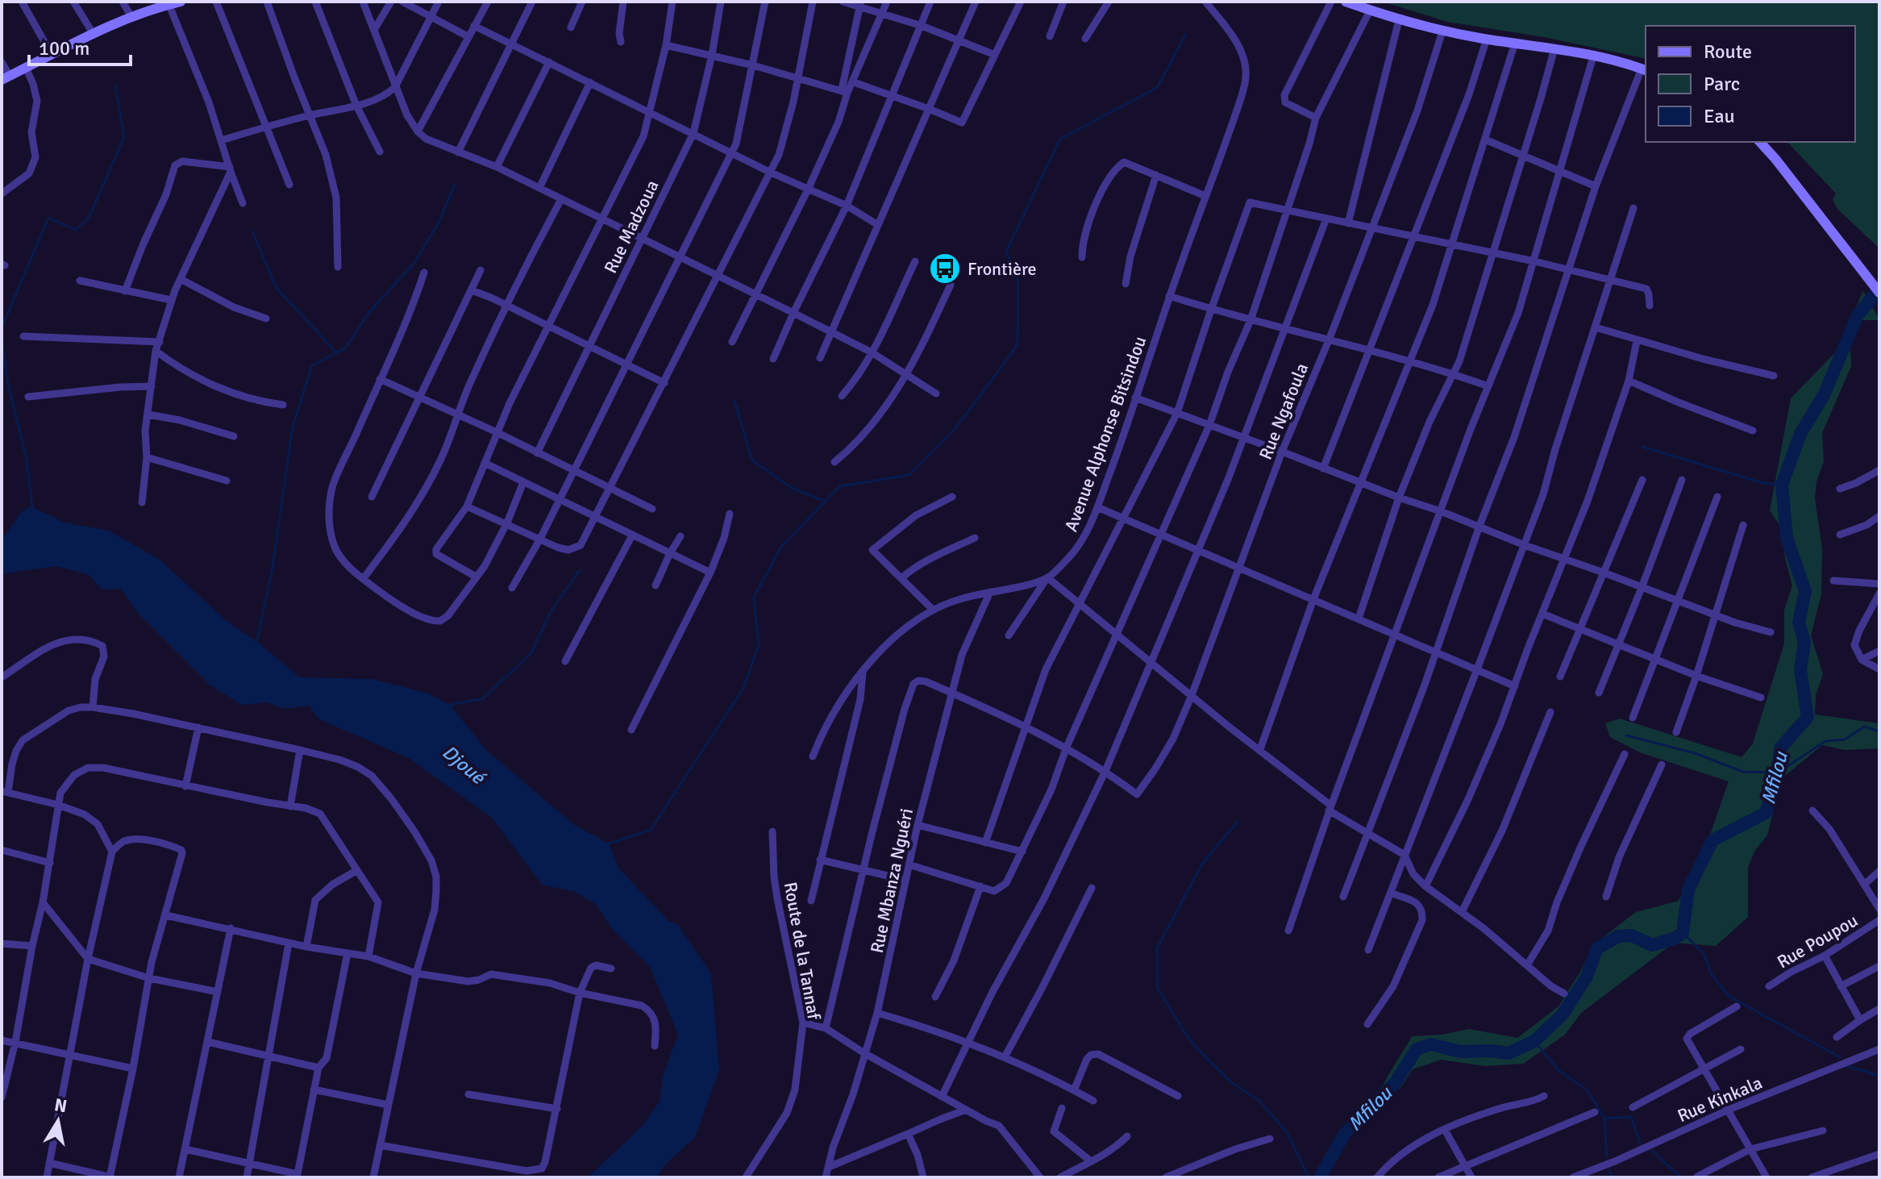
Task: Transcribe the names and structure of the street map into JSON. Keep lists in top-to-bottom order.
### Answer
{
  "streets": {
    "street": [
      "Rue Madzoua",
      "Rue Ngafoula",
      "Avenue Alphonse Bitsindou",
      "Rue Mbanza Nguéri",
      "Rue Poupou",
      "Route de la Tannaf",
      "Rue Kinkala"
    ]
  },
  "water": ["Djoué", "Mfilou"],
  "places": {
    "bus stop": ["Frontière"]
  },
  "legend": ["Route", "Parc", "Eau"],
  "scale_bar": "100 m",
  "north": "top"
}
